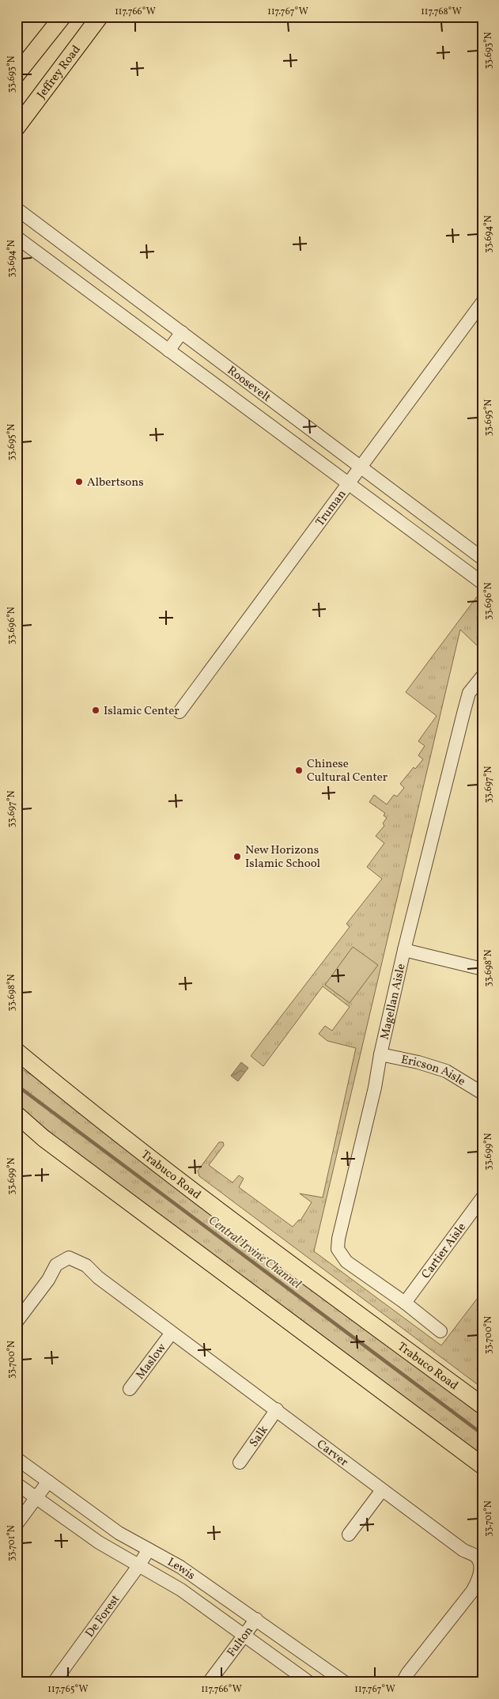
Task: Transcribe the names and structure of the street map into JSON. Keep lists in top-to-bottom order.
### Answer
{
  "streets": {
    "main road": ["Jeffrey Road", "Trabuco Road"],
    "street": [
      "Roosevelt",
      "Truman",
      "Magellan Aisle",
      "Ericson Aisle",
      "Cartier Aisle",
      "Maslow",
      "Salk",
      "Carver",
      "Lewis",
      "De Forest",
      "Fulton"
    ]
  },
  "crossings": [
    ["Roosevelt", "Truman"],
    ["Magellan Aisle", "Ericson Aisle"],
    ["Magellan Aisle", "Cartier Aisle"],
    ["Maslow", "Carver"],
    ["Salk", "Carver"],
    ["Lewis", "De Forest"],
    ["Lewis", "Fulton"]
  ],
  "water": ["Central Irvine Channel"],
  "places": [
    "Albertsons",
    "Islamic Center",
    "Chinese Cultural Center",
    "New Horizons Islamic School"
  ],
  "coordinates": [
    "117.766°W",
    "117.767°W",
    "117.768°W",
    "33.693°N",
    "33.694°N",
    "33.695°N",
    "33.696°N",
    "33.697°N",
    "33.698°N",
    "33.699°N",
    "33.700°N",
    "33.701°N",
    "117.765°W"
  ]
}
